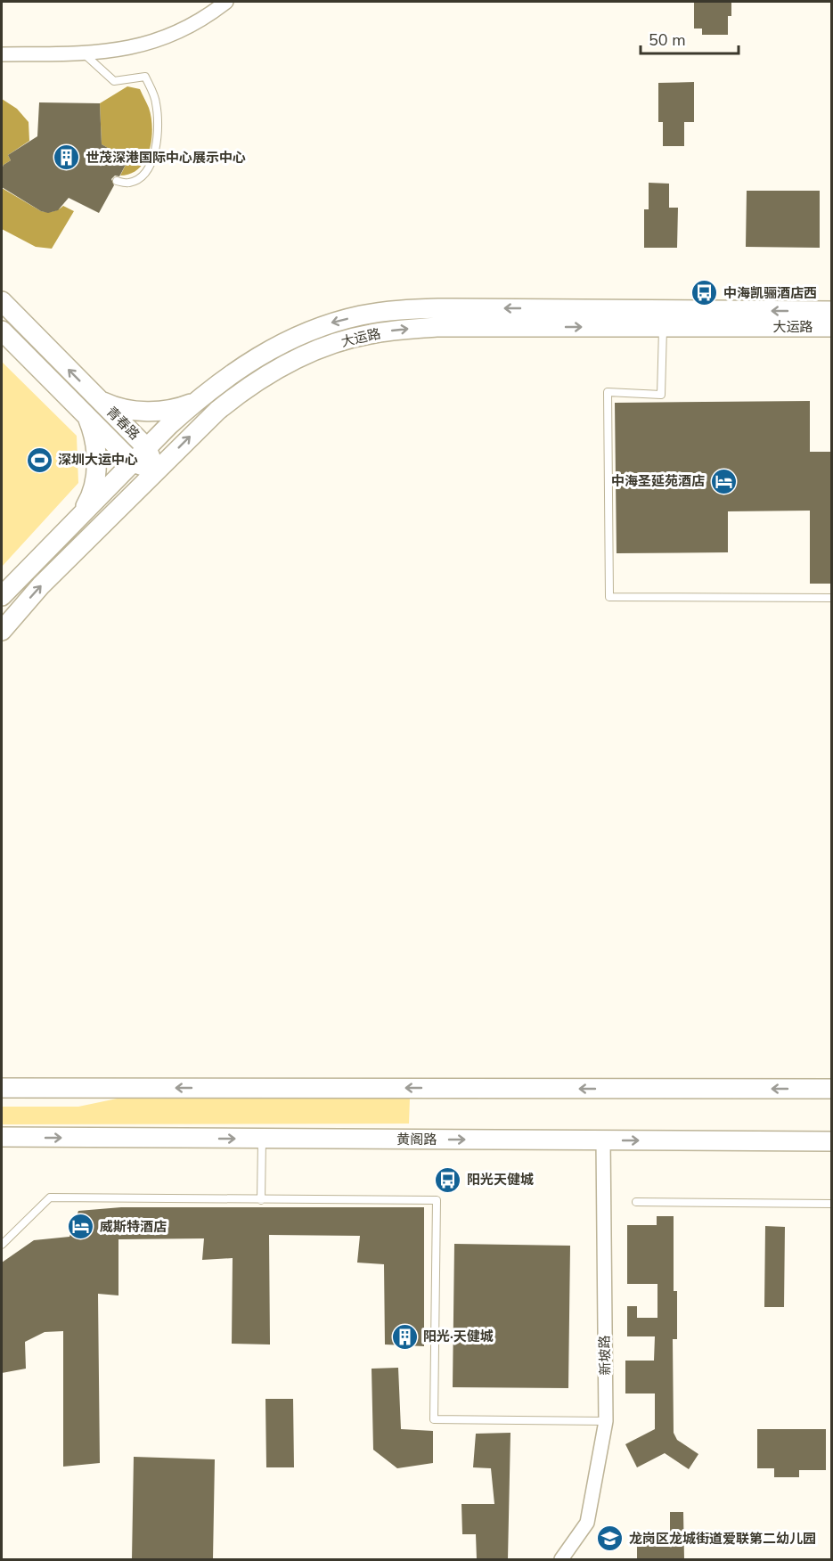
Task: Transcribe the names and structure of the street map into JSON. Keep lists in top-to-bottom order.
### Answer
{
  "streets": {
    "street": [
      "大运路",
      "青春路",
      "黄阁路",
      "新坡路"
    ]
  },
  "crossings": [
    ["大运路", "青春路"],
    ["黄阁路", "新坡路"]
  ],
  "places": {
    "building": ["世茂深港国际中心展示中心", "阳光·天健城"],
    "bus stop": ["中海凯骊酒店西", "阳光天健城"],
    "sports": ["深圳大运中心"],
    "hotel": ["中海圣延苑酒店", "威斯特酒店"],
    "school or university": ["龙岗区龙城街道爱联第二幼儿园"]
  },
  "scale_bar": "50 m"
}
